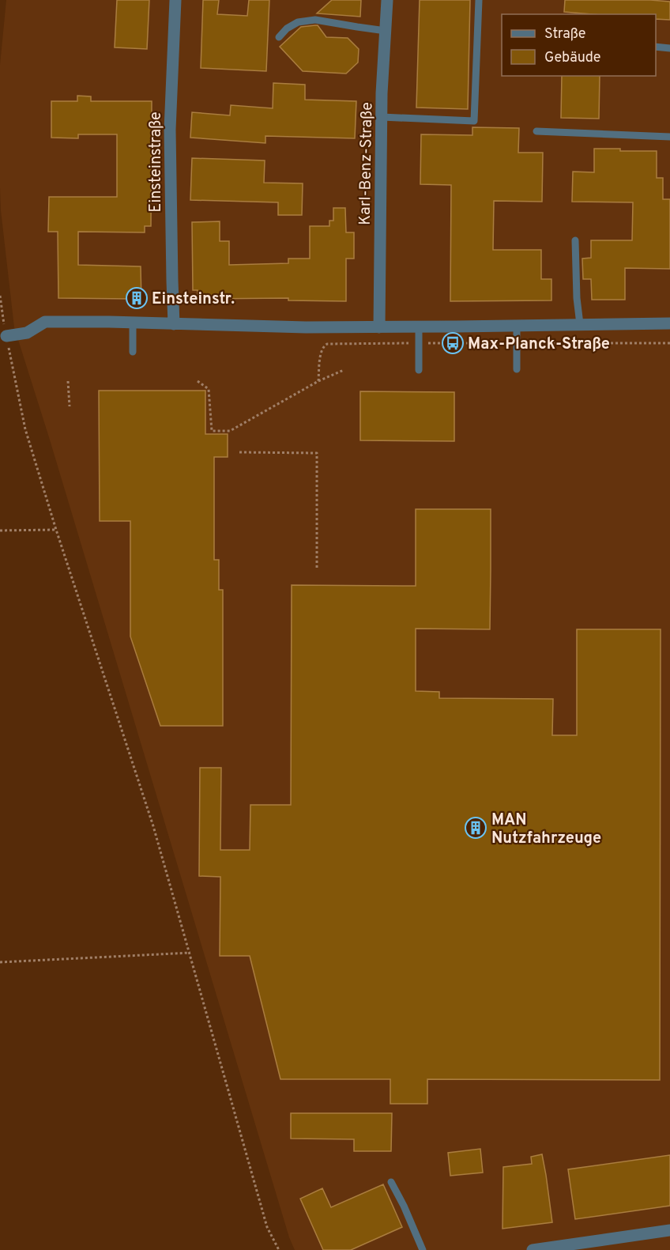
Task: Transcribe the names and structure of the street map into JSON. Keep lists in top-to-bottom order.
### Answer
{
  "streets": {
    "street": ["Einsteinstraße", "Karl-Benz-Straße"]
  },
  "places": {
    "building": ["Einsteinstr.", "MAN Nutzfahrzeuge"],
    "bus stop": ["Max-Planck-Straße"]
  },
  "legend": ["Straße", "Gebäude"]
}
